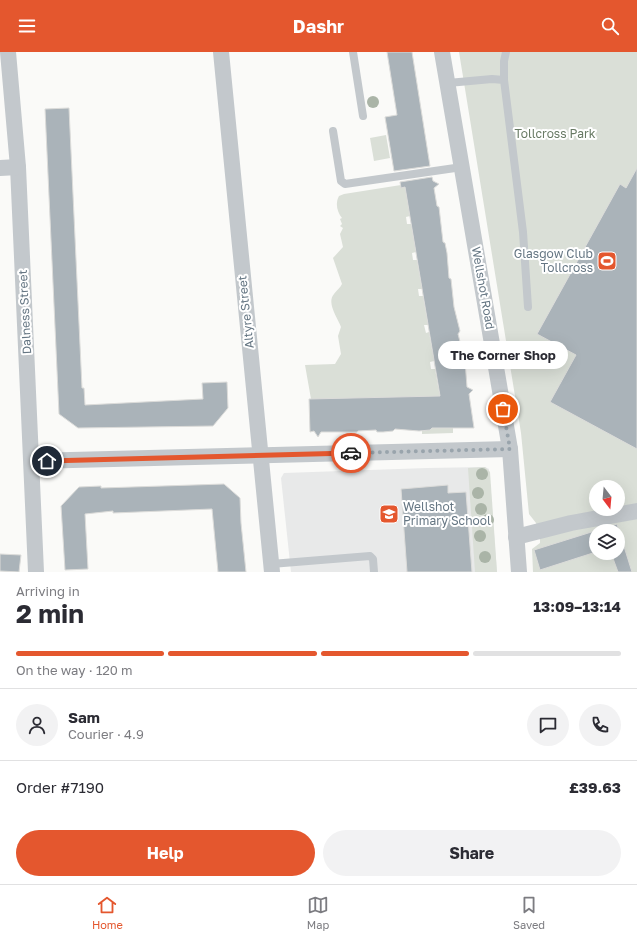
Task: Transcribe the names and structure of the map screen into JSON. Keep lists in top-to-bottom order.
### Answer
{
  "streets": {
    "street": ["Wellshot Road", "Dalness Street", "Altyre Street"]
  },
  "parks": ["Tollcross Park"],
  "places": {
    "sports": ["Glasgow Club Tollcross"],
    "other": ["The Corner Shop"],
    "school or university": ["Wellshot Primary School"]
  },
  "north": "bottom",
  "page": {
    "header": "Dashr",
    "bubble": "The Corner Shop",
    "heading": ["2 min", "Arriving in", "13:09–13:14"],
    "panel": [
      "Sam",
      "Courier · 4.9",
      "Order #7190",
      "£39.63"
    ],
    "bar": "On the way · 120 m",
    "buttons": ["Help", "Share"],
    "tabs": ["Home", "Map", "Saved"]
  }
}
